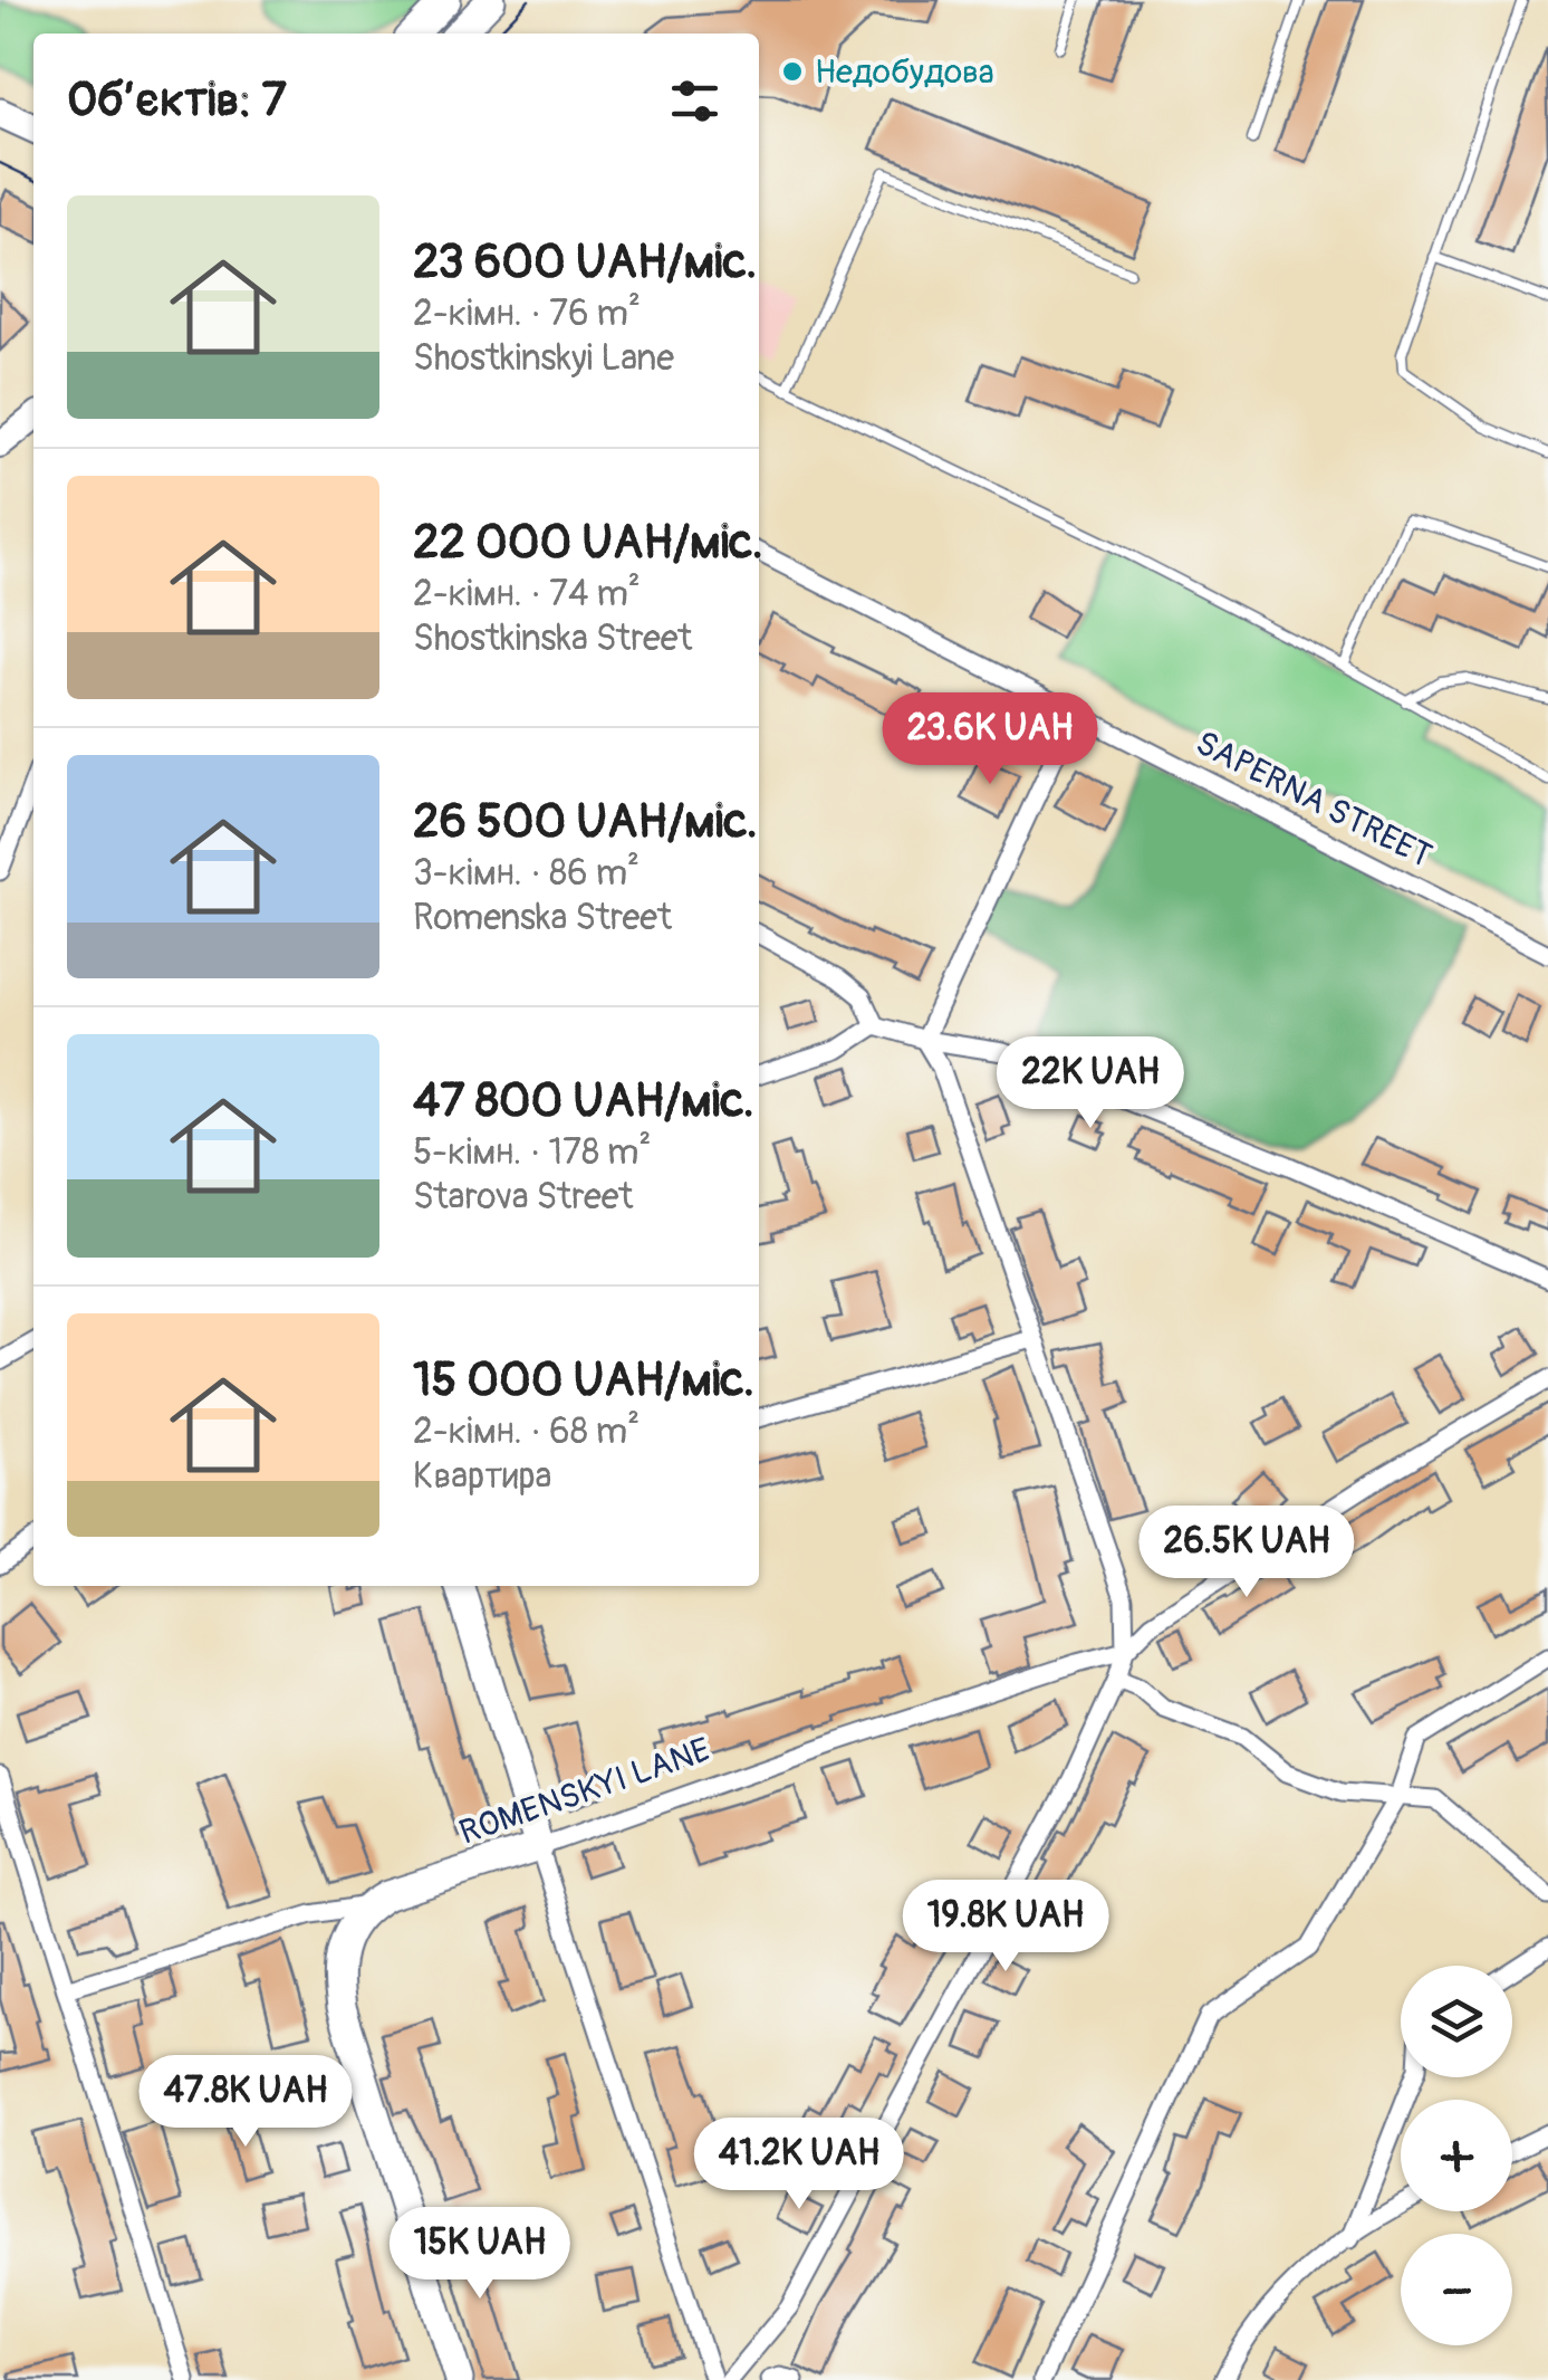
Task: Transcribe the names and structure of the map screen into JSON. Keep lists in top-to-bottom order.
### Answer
{
  "streets": {
    "main road": ["ROMENSKYI LANE"],
    "street": ["SAPERNA STREET"]
  },
  "places": ["Недобудова"],
  "page": {
    "heading": "Об’єктів: 7",
    "list": [
      {
        "name": "23 600 UAH/міс.",
        "note": "2-кімн. · 76 m² · Shostkinskyi Lane"
      },
      {
        "name": "22 000 UAH/міс.",
        "note": "2-кімн. · 74 m² · Shostkinska Street"
      },
      {
        "name": "26 500 UAH/міс.",
        "note": "3-кімн. · 86 m² · Romenska Street"
      },
      {
        "name": "47 800 UAH/міс.",
        "note": "5-кімн. · 178 m² · Starova Street"
      },
      {
        "name": "15 000 UAH/міс.",
        "note": "2-кімн. · 68 m² · Квартира"
      }
    ],
    "price": [
      "23.6K UAH",
      "22K UAH",
      "26.5K UAH",
      "19.8K UAH",
      "47.8K UAH",
      "41.2K UAH",
      "15K UAH"
    ],
    "map_buttons": ["+", "−"]
  }
}
